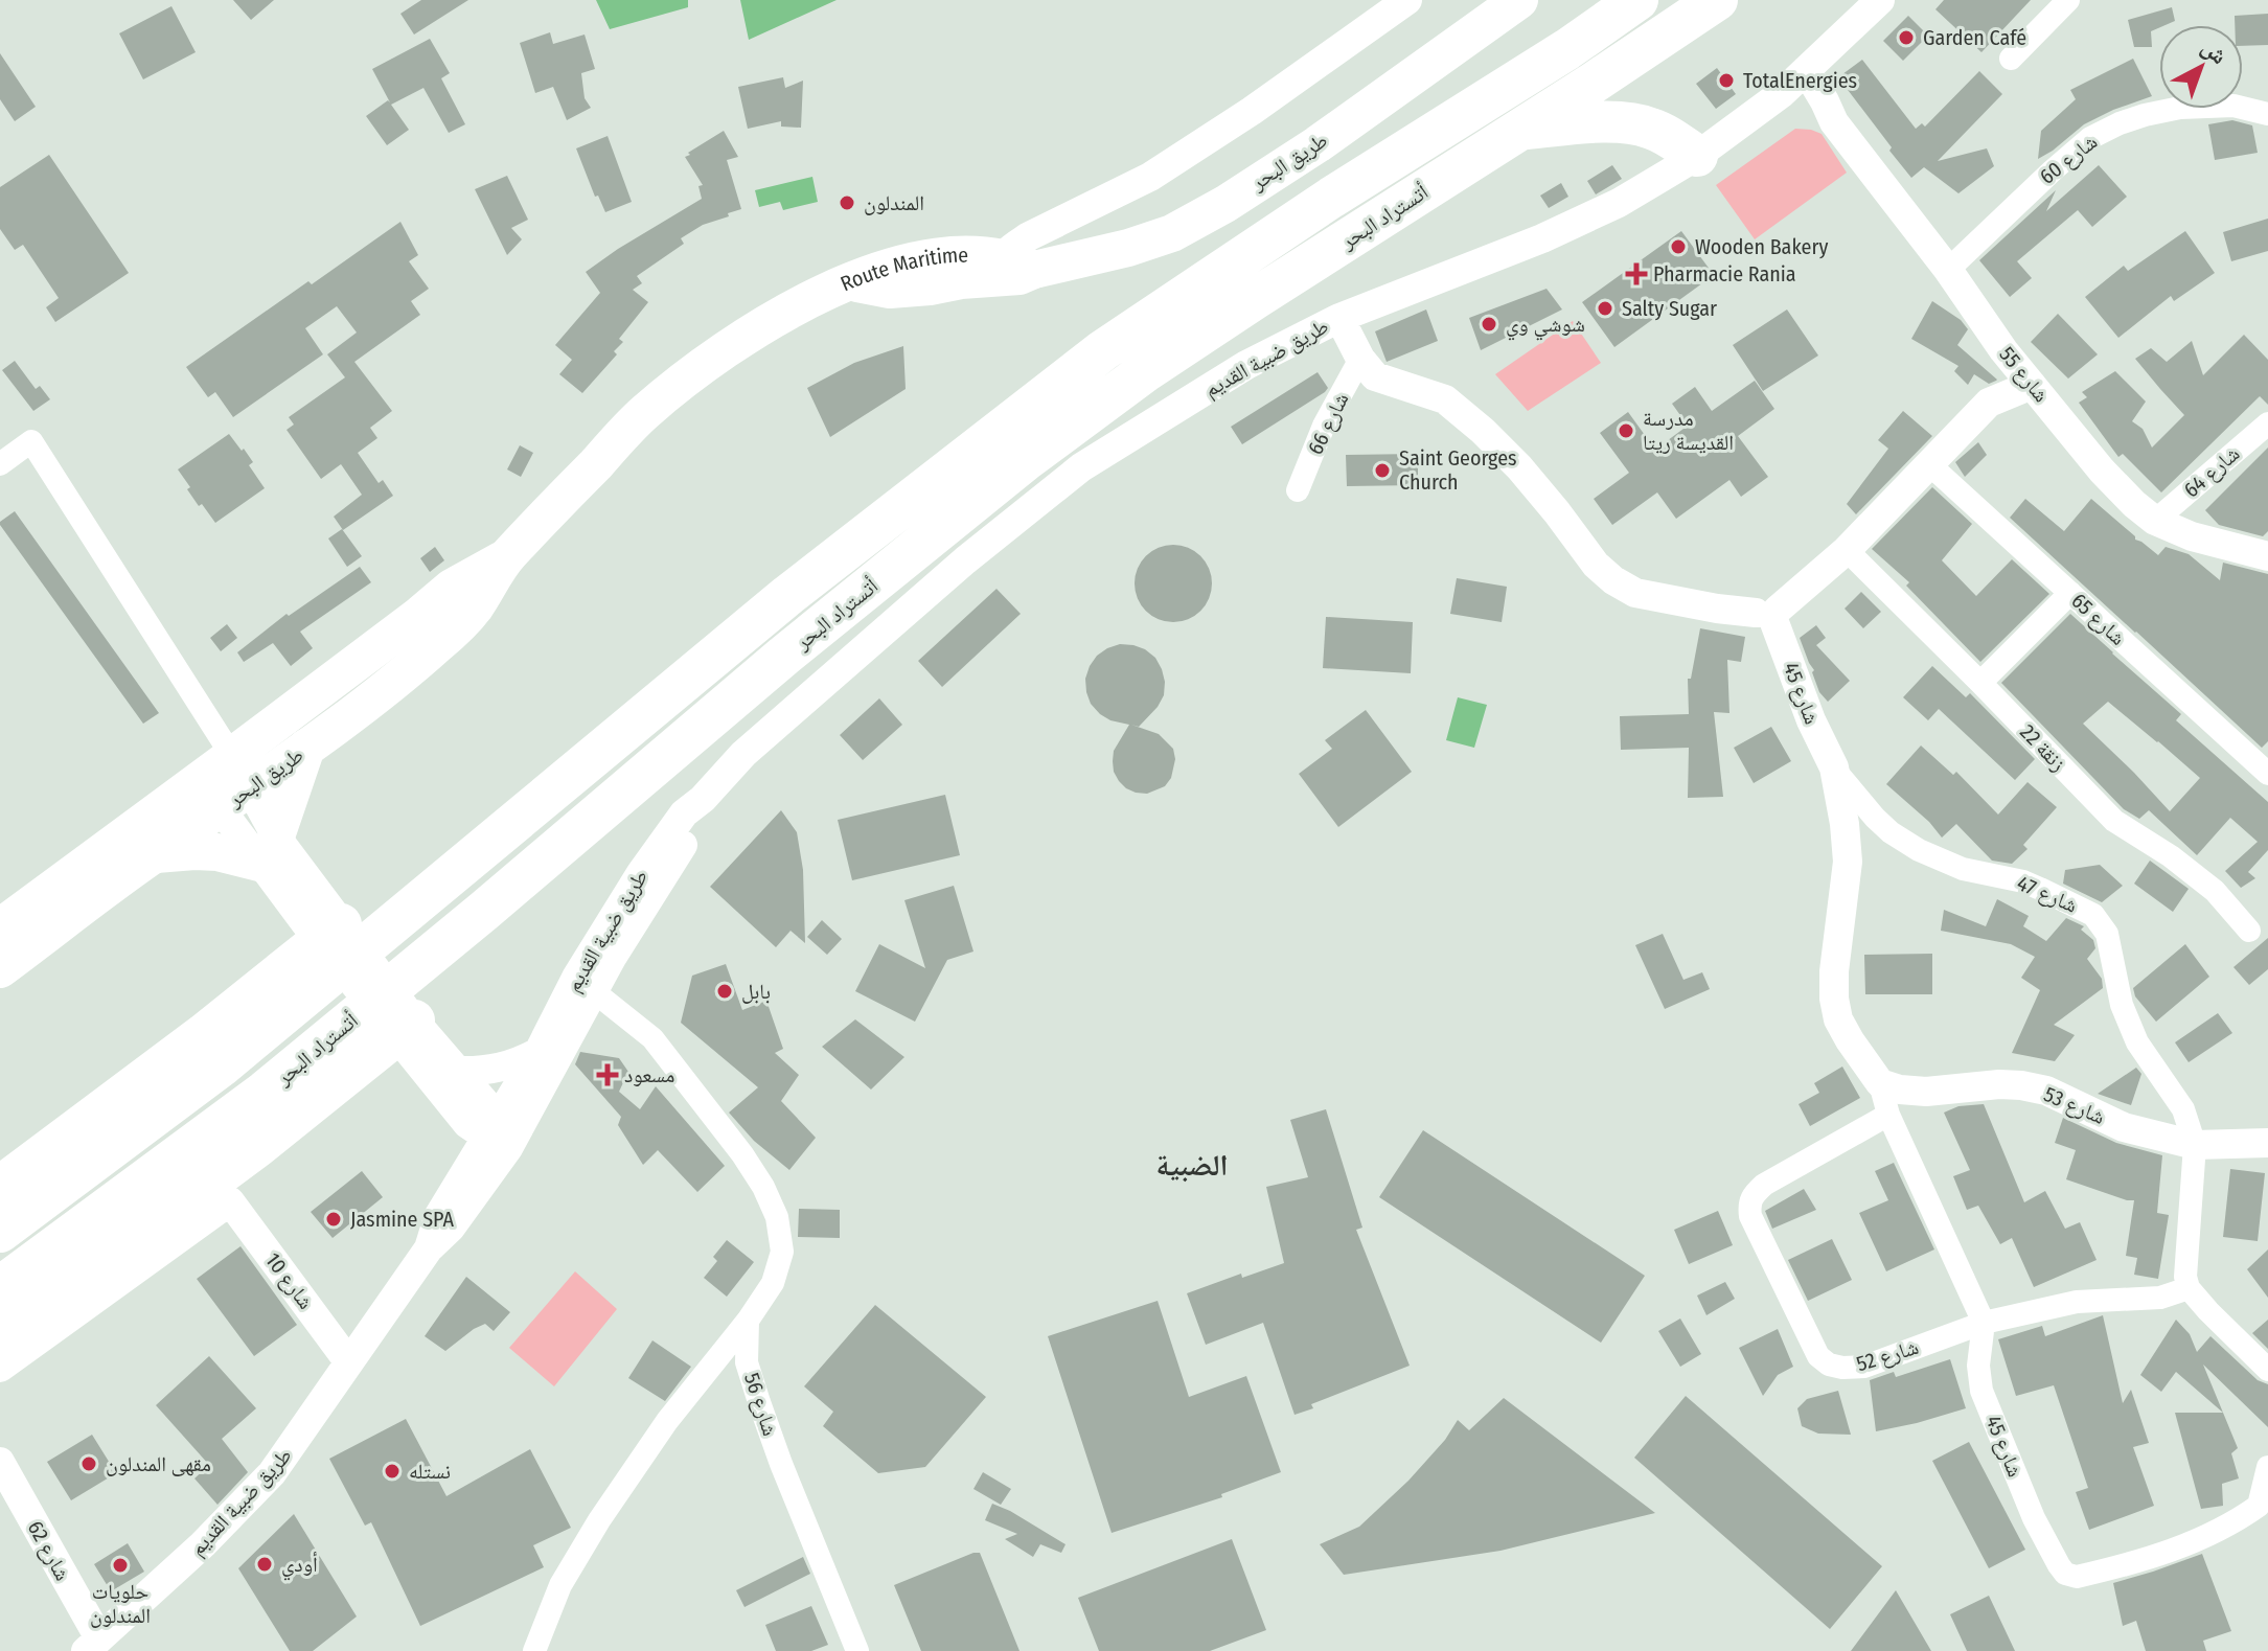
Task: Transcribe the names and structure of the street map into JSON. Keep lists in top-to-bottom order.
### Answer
{
  "streets": {
    "highway": ["طريق البحر", "أتستراد البحر", "Route Maritime"],
    "street": [
      "شارع 60",
      "طريق ضبية القديم",
      "شارع 55",
      "شارع 66",
      "شارع 64",
      "شارع 65",
      "شارع 45",
      "زنقة 22",
      "شارع 47",
      "شارع 53",
      "شارع 10",
      "شارع 52",
      "شارع 56",
      "شارع 62"
    ]
  },
  "crossings": [
    ["شارع 60", "شارع 55"],
    ["طريق البحر", "Route Maritime"],
    ["طريق ضبية القديم", "شارع 55"],
    ["طريق ضبية القديم", "شارع 10"],
    ["طريق ضبية القديم", "شارع 62"],
    ["شارع 55", "شارع 64"],
    ["شارع 45", "شارع 47"],
    ["شارع 45", "شارع 53"],
    ["شارع 45", "شارع 52"],
    ["شارع 47", "شارع 53"]
  ],
  "districts": ["الضبية"],
  "places": {
    "other": [
      "Garden Café",
      "TotalEnergies",
      "المندلون",
      "Wooden Bakery",
      "Salty Sugar",
      "شوشي وي",
      "مدرسة القديسة ريتا",
      "Saint Georges Church",
      "بابل",
      "Jasmine SPA",
      "مقهى المندلون",
      "نستله",
      "أودي",
      "حلويات المندلون"
    ],
    "health": ["Pharmacie Rania", "مسعود"]
  },
  "north": "top right"
}
